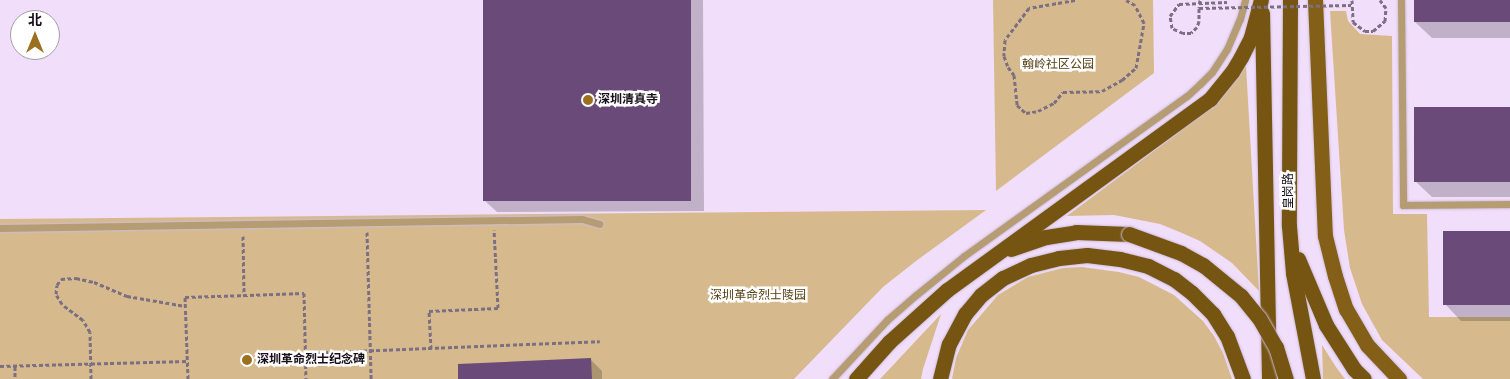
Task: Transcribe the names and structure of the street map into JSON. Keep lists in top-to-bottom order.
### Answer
{
  "streets": {
    "highway": ["皇岗路"]
  },
  "parks": ["翰岭社区公园", "深圳革命烈士陵园"],
  "places": ["深圳清真寺", "深圳革命烈士纪念碑"],
  "north": "top"
}
